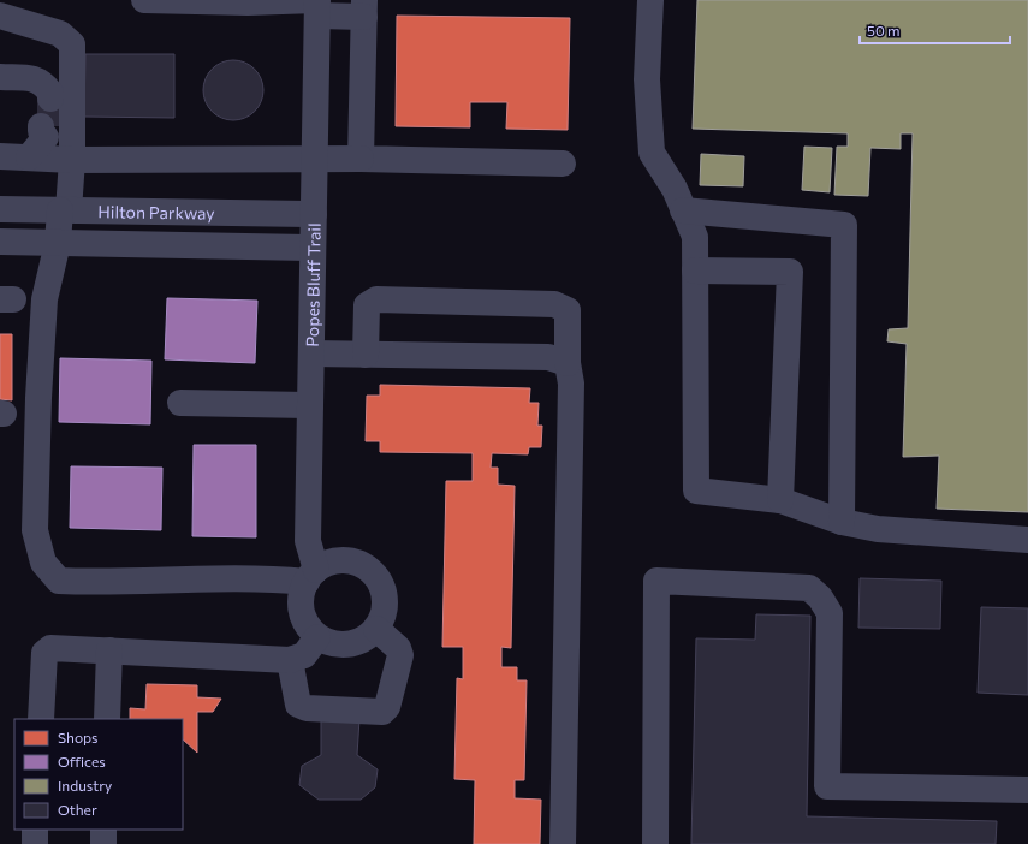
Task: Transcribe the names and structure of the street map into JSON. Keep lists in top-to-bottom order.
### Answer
{
  "streets": {
    "street": ["Hilton Parkway", "Popes Bluff Trail"]
  },
  "crossings": [
    ["Hilton Parkway", "Popes Bluff Trail"]
  ],
  "legend": [
    "Shops",
    "Offices",
    "Industry",
    "Other"
  ],
  "scale_bar": "50 m"
}
